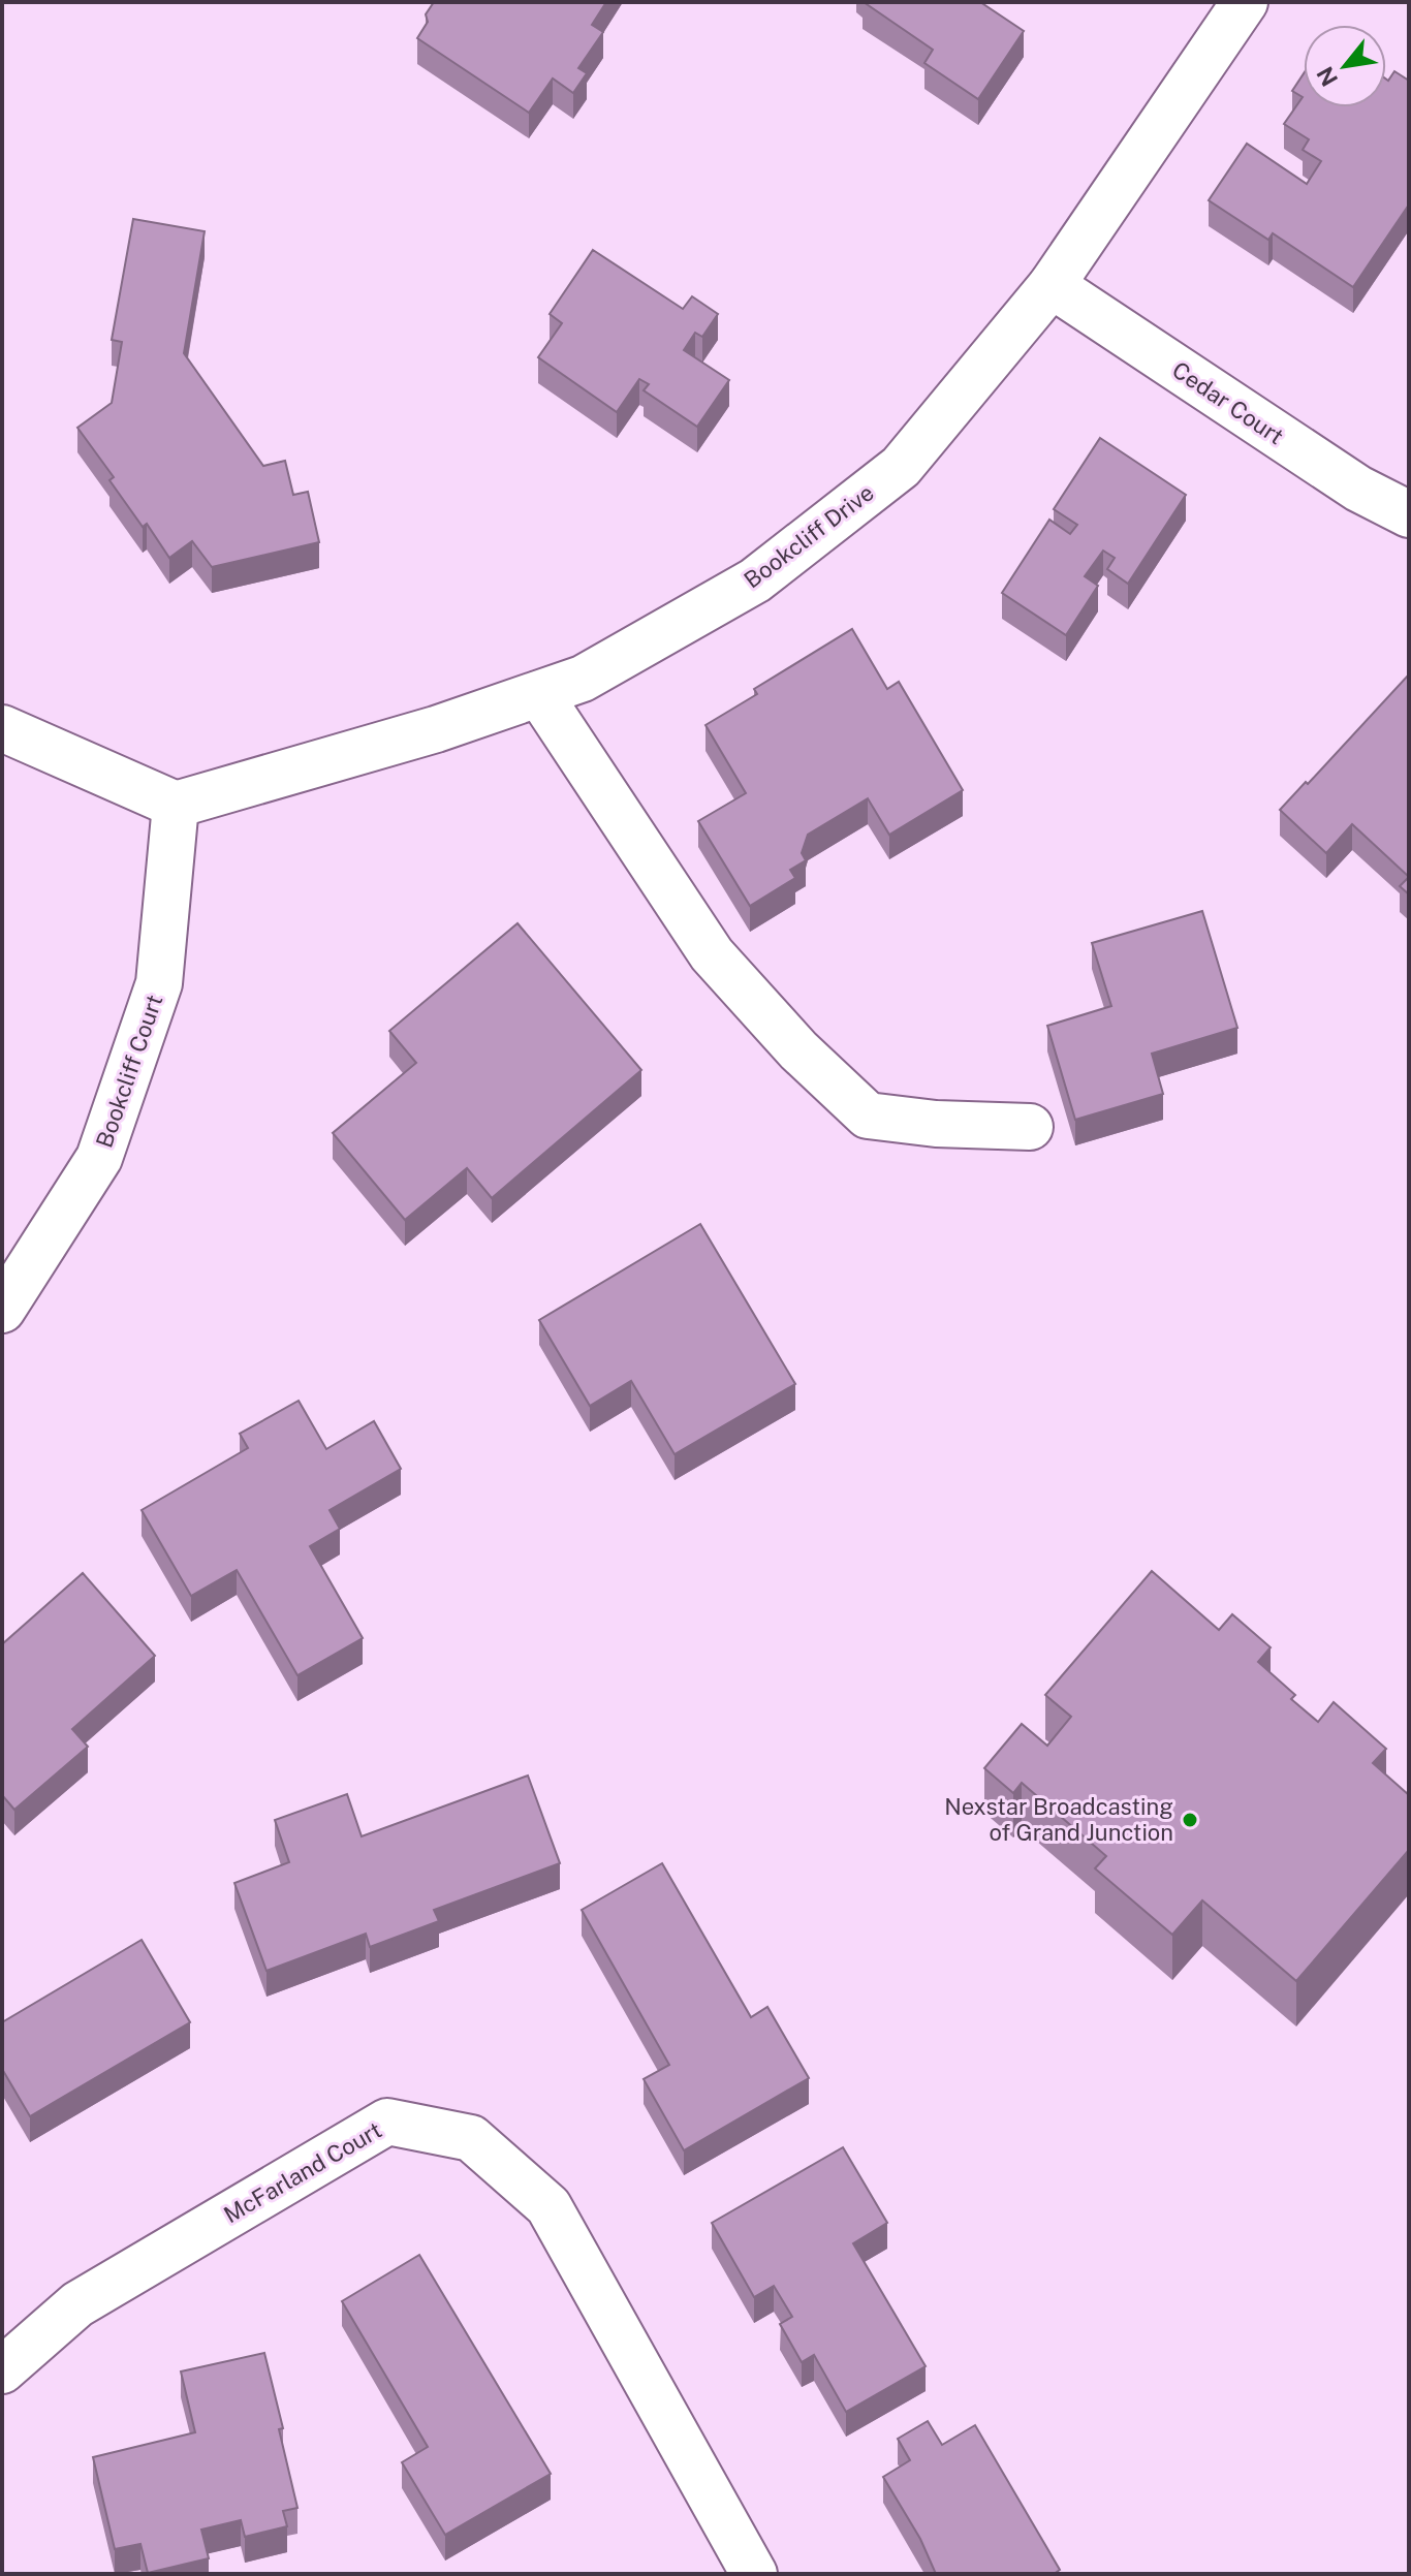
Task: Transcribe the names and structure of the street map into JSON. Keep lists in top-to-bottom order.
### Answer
{
  "streets": {
    "street": [
      "Cedar Court",
      "Bookcliff Drive",
      "Bookcliff Court",
      "McFarland Court"
    ]
  },
  "crossings": [
    ["Cedar Court", "Bookcliff Drive"],
    ["Bookcliff Drive", "Bookcliff Court"]
  ],
  "places": ["Nexstar Broadcasting of Grand Junction"],
  "north": "bottom left"
}
